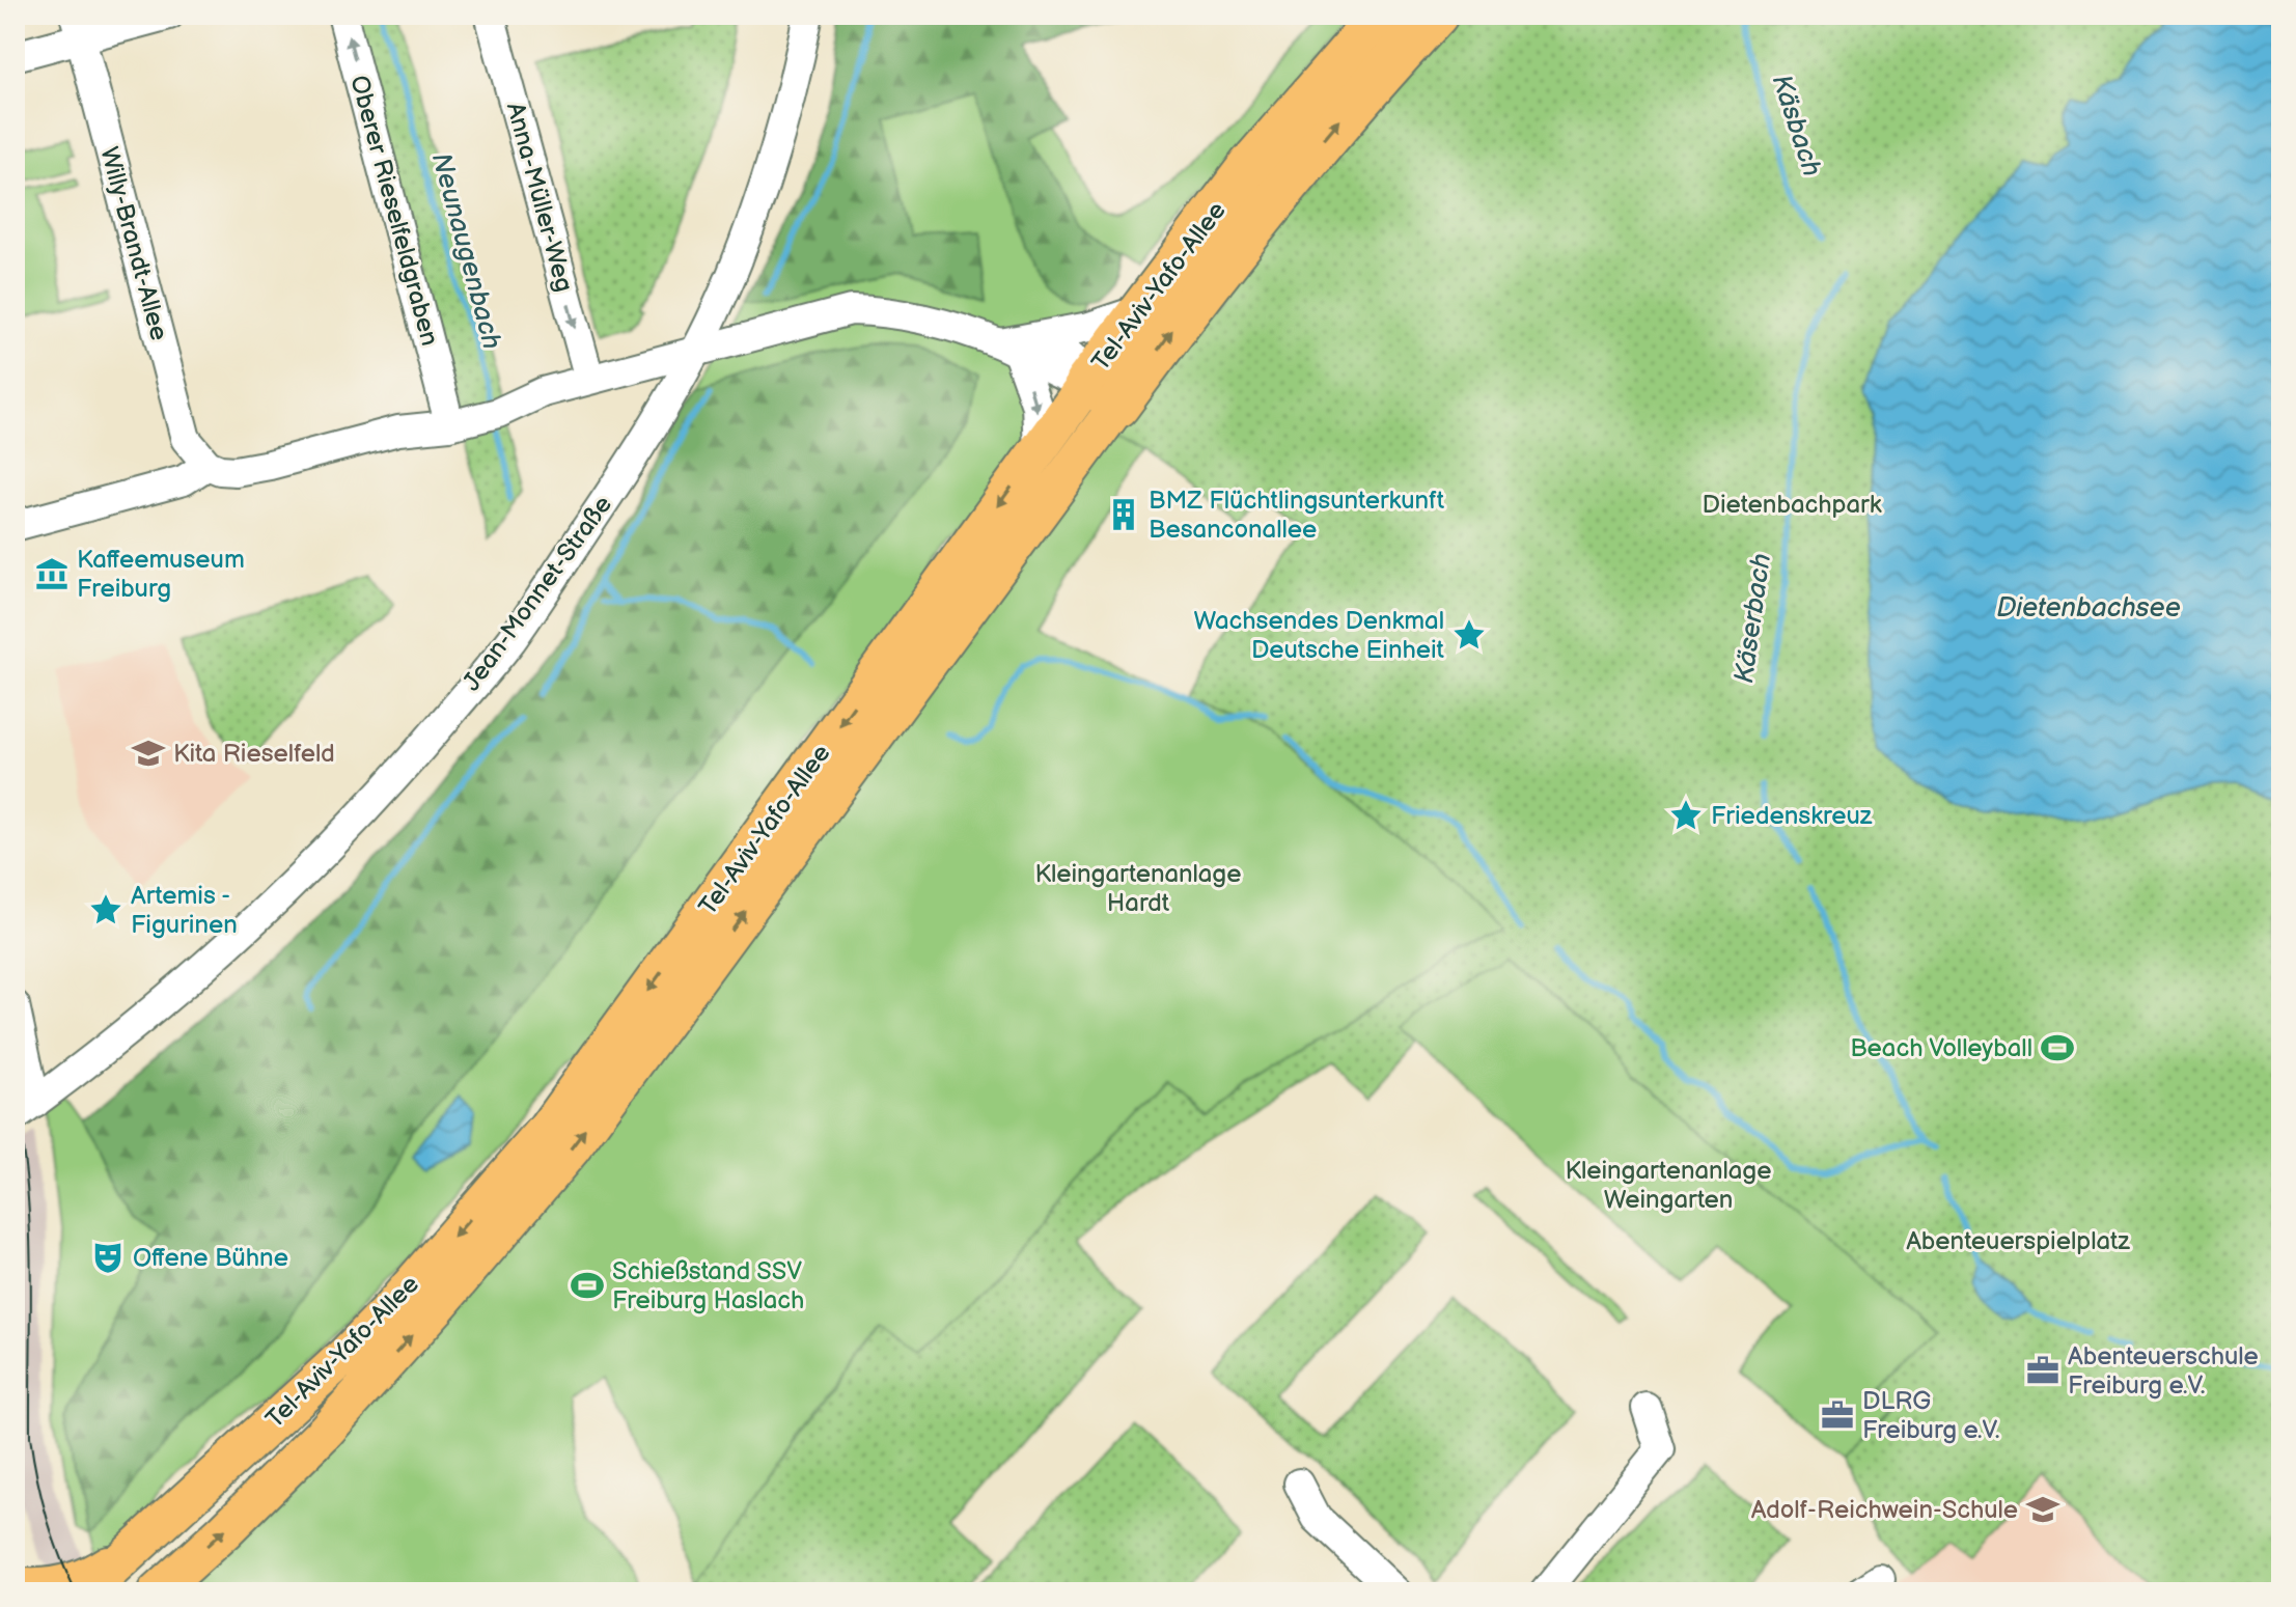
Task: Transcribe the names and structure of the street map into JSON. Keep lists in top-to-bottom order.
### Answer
{
  "streets": {
    "highway": ["Tel-Aviv-Yafo-Allee"],
    "street": [
      "Anna-Müller-Weg",
      "Oberer Rieselfeldgraben",
      "Willy-Brandt-Allee",
      "Jean-Monnet-Straße"
    ]
  },
  "one_way": ["Anna-Müller-Weg", "Oberer Rieselfeldgraben"],
  "water": [
    "Käsbach",
    "Neunaugenbach",
    "Dietenbachsee",
    "Käserbach"
  ],
  "parks": [
    "Dietenbachpark",
    "Kleingartenanlage Hardt",
    "Kleingartenanlage Weingarten",
    "Abenteuerspielplatz"
  ],
  "places": {
    "building": ["BMZ Flüchtlingsunterkunft Besanconallee"],
    "museum": ["Kaffeemuseum Freiburg"],
    "place": ["Wachsendes Denkmal Deutsche Einheit", "Friedenskreuz", "Artemis - Figurinen"],
    "school or university": ["Kita Rieselfeld", "Adolf-Reichwein-Schule"],
    "sports": ["Beach Volleyball", "Schießstand SSV Freiburg Haslach"],
    "theatre": ["Offene Bühne"],
    "office": ["Abenteuerschule Freiburg e.V.", "DLRG Freiburg e.V."]
  }
}
